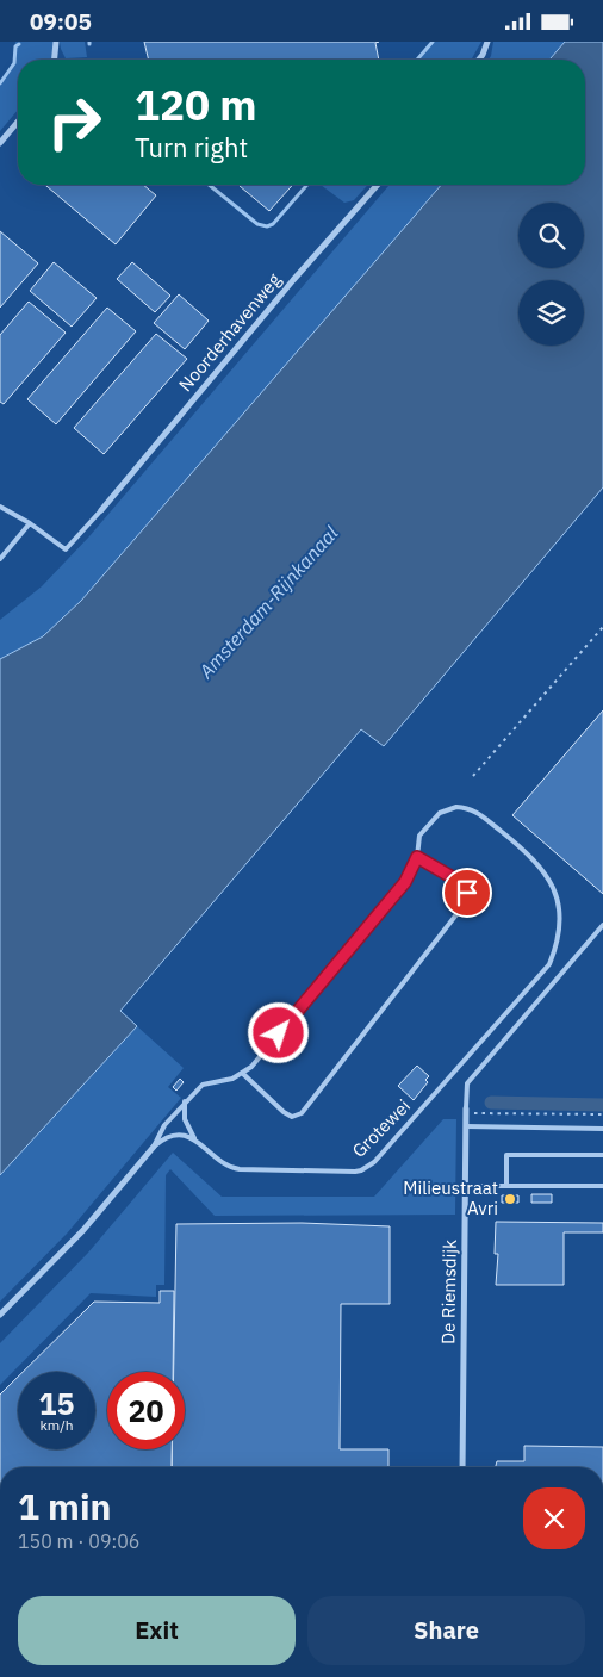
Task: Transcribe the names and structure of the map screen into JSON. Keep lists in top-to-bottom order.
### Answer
{
  "streets": {
    "street": ["Noorderhavenweg", "De Riemsdijk"],
    "lane": ["Grotewei"]
  },
  "water": ["Amsterdam-Rijnkanaal"],
  "places": ["Milieustraat Avri"],
  "page": {
    "status": "09:05",
    "turn": ["120 m", "Turn right"],
    "speed": "15 km/h",
    "limit": "20",
    "heading": ["1 min", "150 m · 09:06"],
    "buttons": ["Exit", "Share"]
  }
}
